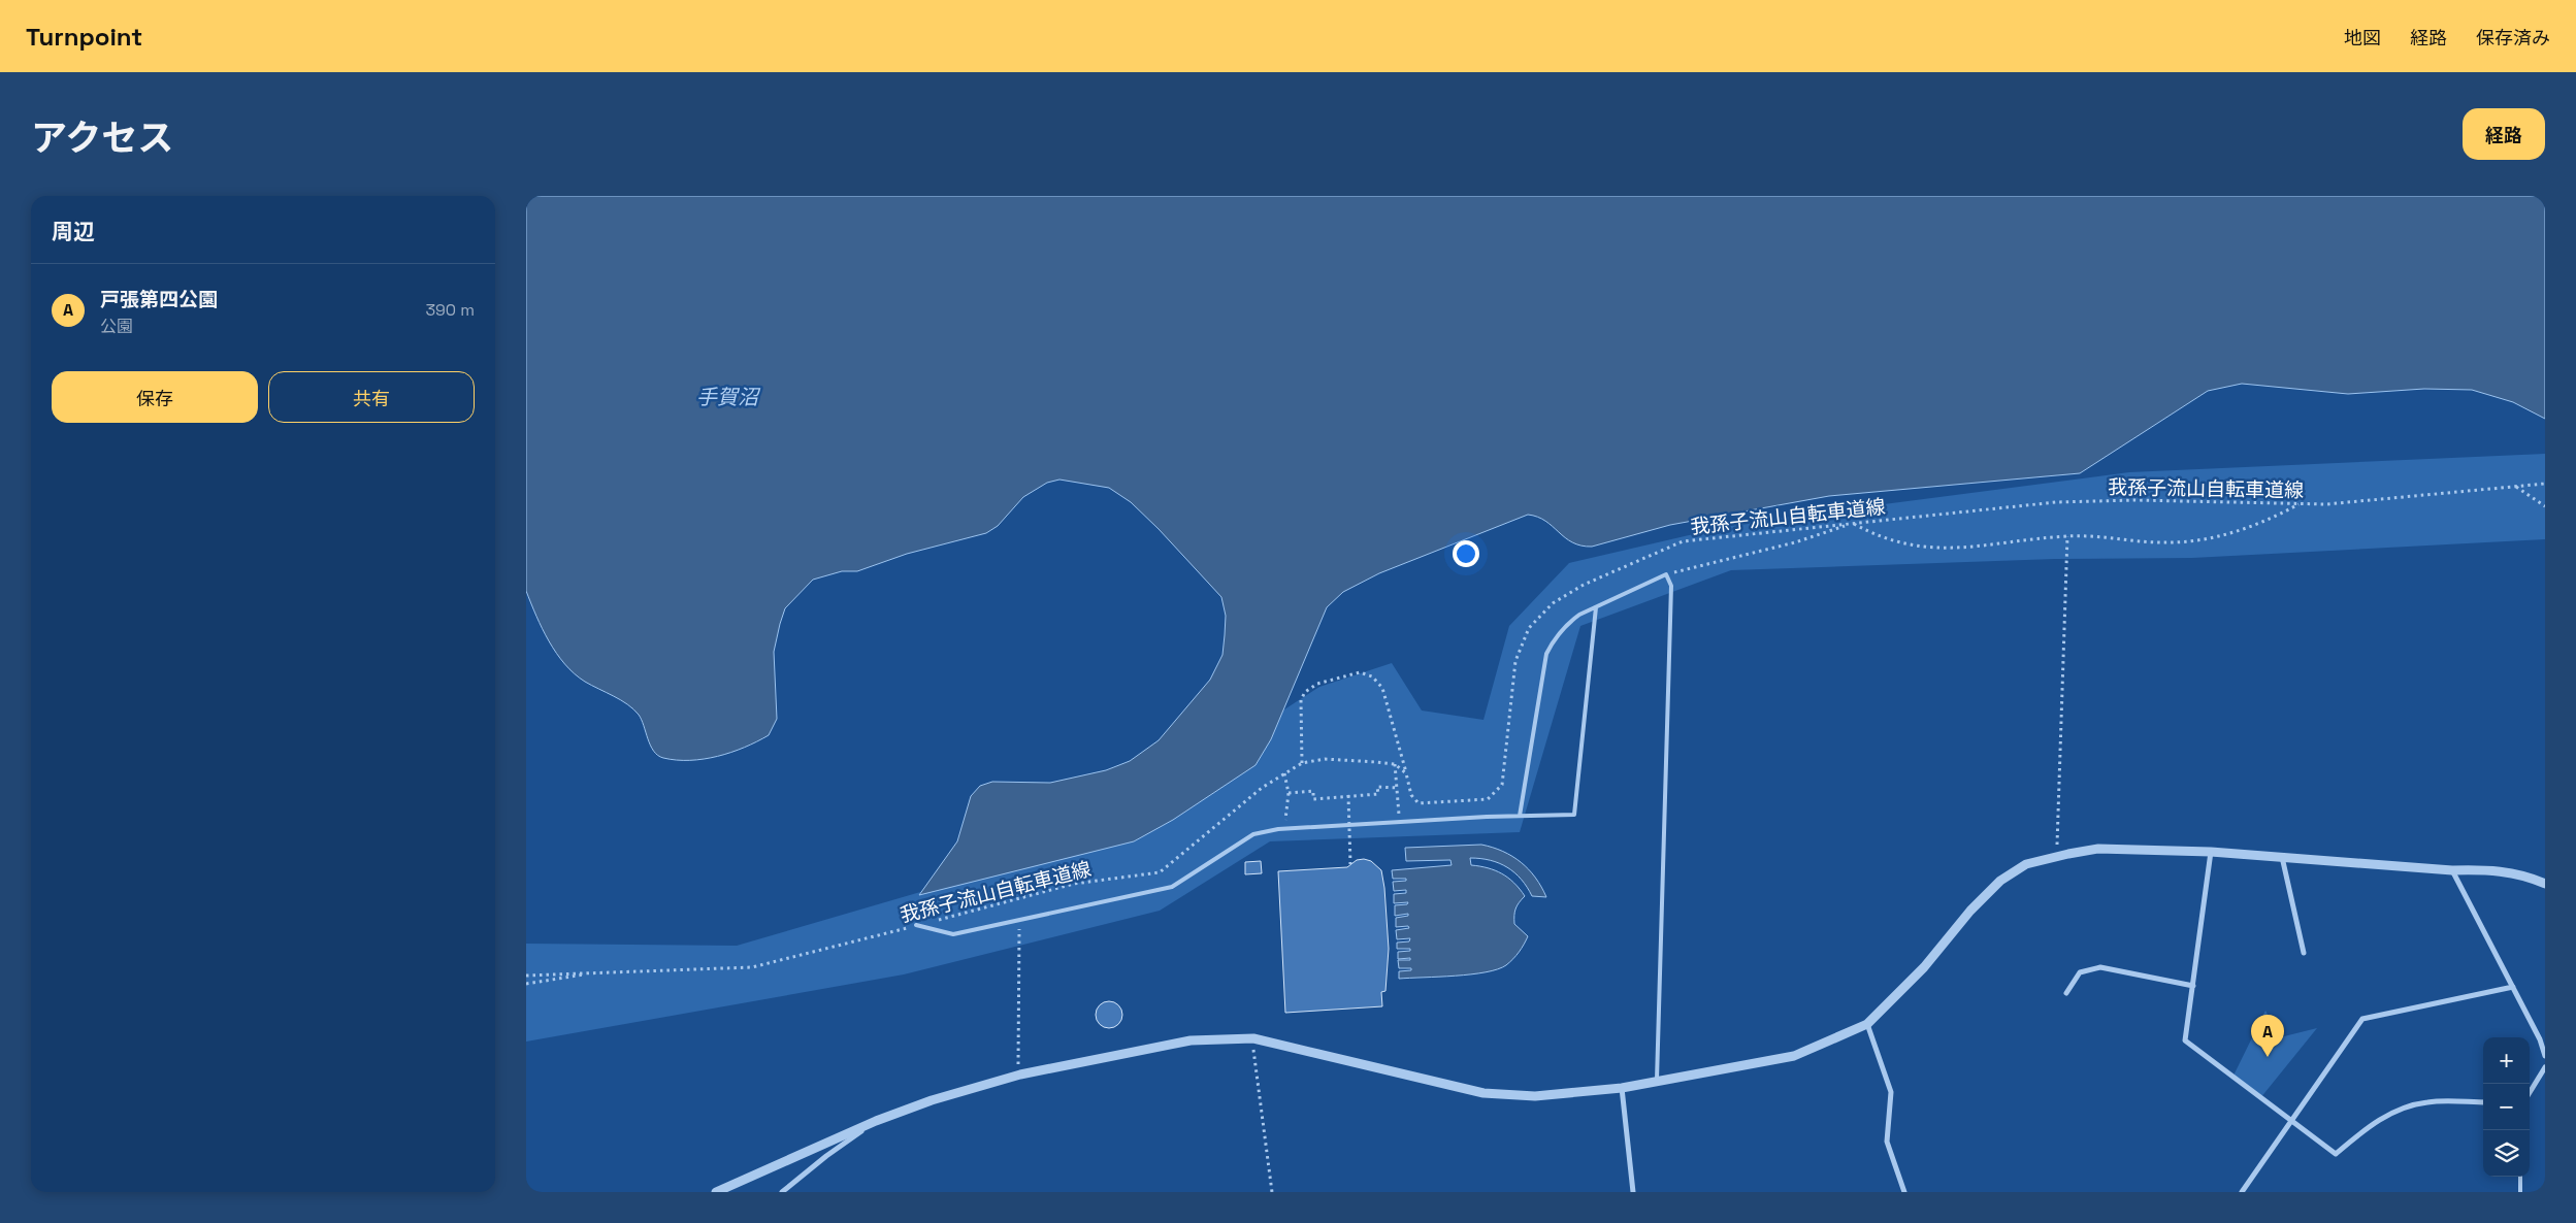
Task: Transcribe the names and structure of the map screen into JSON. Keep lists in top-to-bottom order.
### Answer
{
  "streets": {
    "path": ["我孫子流山自転車道線"]
  },
  "water": ["手賀沼"],
  "page": {
    "header": "Turnpoint",
    "nav": ["地図", "経路", "保存済み"],
    "title": "アクセス",
    "buttons": [
      "経路",
      ["保存", "共有"]
    ],
    "heading": "周辺",
    "list": [
      {
        "mark": "A",
        "name": "戸張第四公園",
        "note": "公園",
        "value": "390 m"
      }
    ],
    "pins": "A",
    "map_buttons": ["+", "−"]
  }
}
